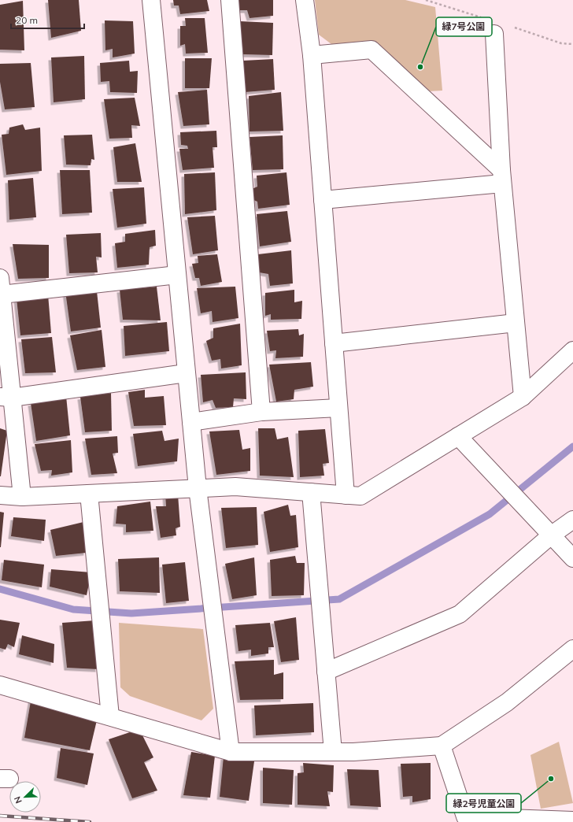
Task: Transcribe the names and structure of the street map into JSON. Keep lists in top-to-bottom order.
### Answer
{
  "places": ["緑7号公園", "緑2号児童公園"],
  "scale_bar": "20 m",
  "north": "bottom left"
}
